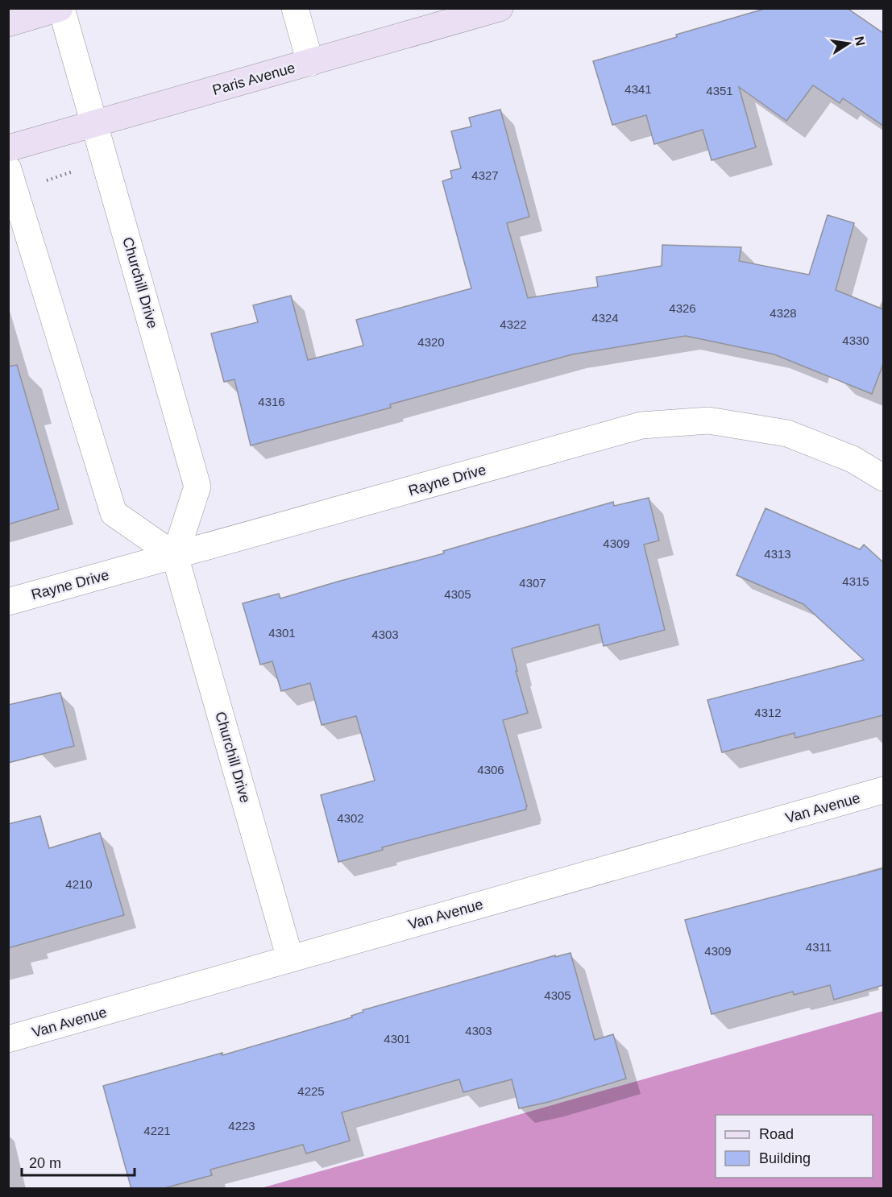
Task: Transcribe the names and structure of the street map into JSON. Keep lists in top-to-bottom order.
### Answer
{
  "streets": {
    "street": [
      "Paris Avenue",
      "Churchill Drive",
      "Rayne Drive",
      "Van Avenue"
    ]
  },
  "crossings": [
    ["Paris Avenue", "Churchill Drive"],
    ["Churchill Drive", "Rayne Drive"],
    ["Churchill Drive", "Van Avenue"]
  ],
  "house_numbers": [
    "4341",
    "4351",
    "4327",
    "4326",
    "4328",
    "4324",
    "4322",
    "4330",
    "4320",
    "4316",
    "4309",
    "4313",
    "4315",
    "4307",
    "4305",
    "4301",
    "4303",
    "4312",
    "4306",
    "4302",
    "4210",
    "4311",
    "4309",
    "4305",
    "4303",
    "4301",
    "4225",
    "4223",
    "4221"
  ],
  "legend": ["Road", "Building"],
  "scale_bar": "20 m",
  "north": "right"
}
